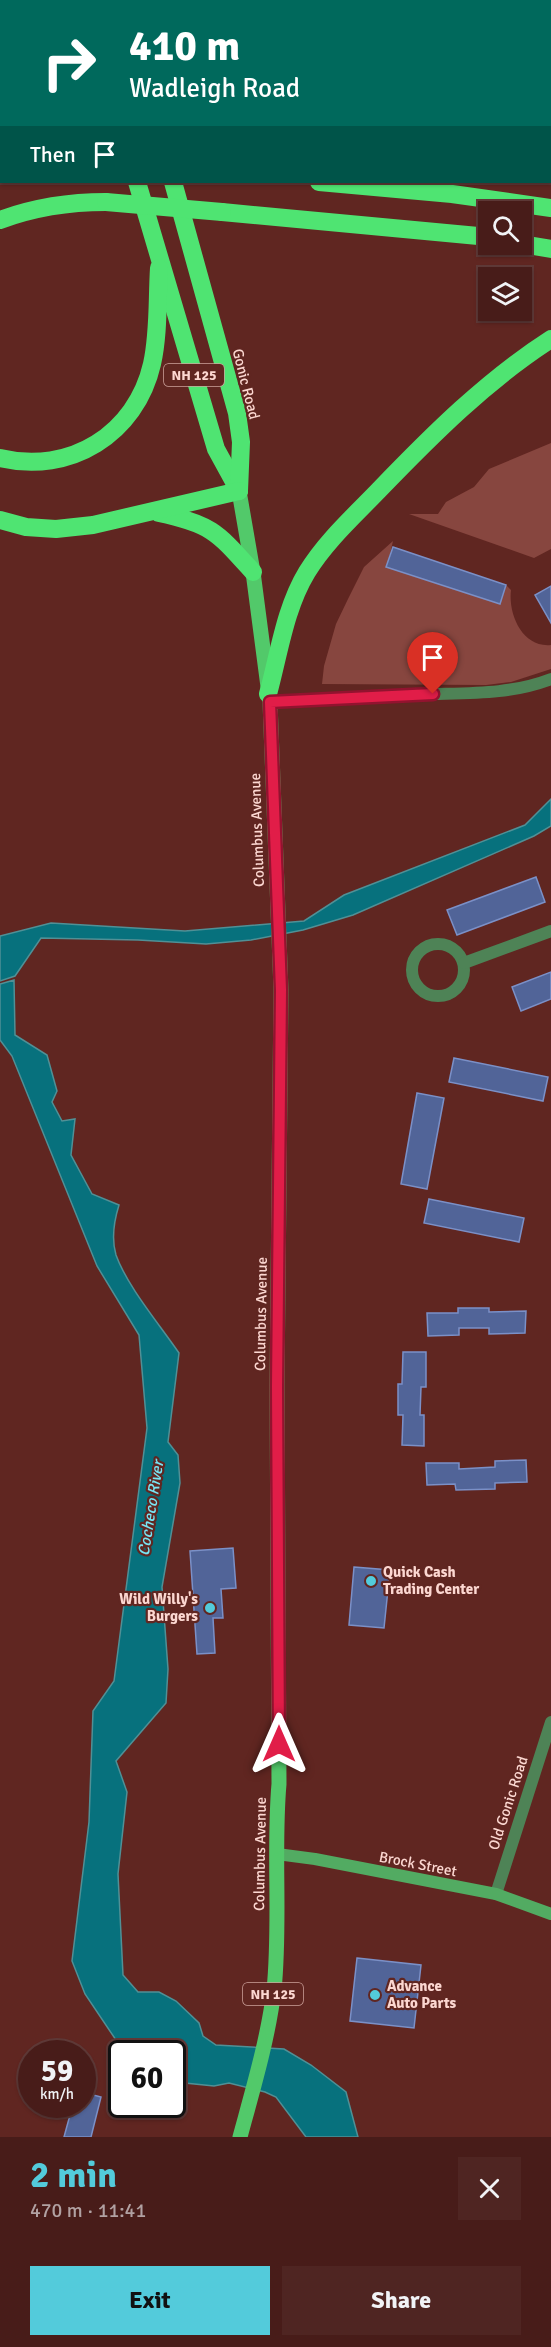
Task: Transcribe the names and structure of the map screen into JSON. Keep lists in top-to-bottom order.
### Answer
{
  "streets": {
    "highway": ["NH 125", "Gonic Road"],
    "main road": ["Columbus Avenue"],
    "street": ["Old Gonic Road", "Brock Street"]
  },
  "crossings": [
    ["NH 125", "Gonic Road"],
    ["NH 125", "Columbus Avenue"],
    ["Gonic Road", "Columbus Avenue"],
    ["Columbus Avenue", "Brock Street"],
    ["Old Gonic Road", "Brock Street"]
  ],
  "water": ["Cocheco River"],
  "places": ["Quick Cash Trading Center", "Wild Willy's Burgers", "Advance Auto Parts"],
  "page": {
    "turn": ["410 m", "Wadleigh Road"],
    "then": "Then",
    "speed": "59 km/h",
    "limit": "60",
    "heading": ["2 min", "470 m · 11:41"],
    "buttons": ["Exit", "Share"]
  }
}
